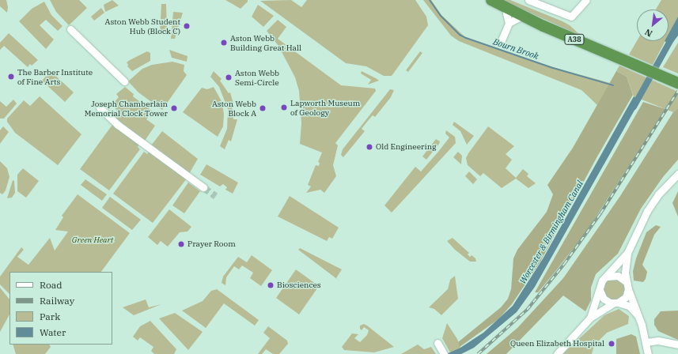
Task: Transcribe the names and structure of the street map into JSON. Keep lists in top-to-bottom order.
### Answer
{
  "streets": {
    "highway": ["A38"]
  },
  "water": ["Bourn Brook", "Worcester & Birmingham Canal"],
  "parks": ["Green Heart"],
  "places": [
    "Aston Webb Student Hub (Block C)",
    "Aston Webb Building Great Hall",
    "The Barber Institute of Fine Arts",
    "Aston Webb Semi-Circle",
    "Lapworth Museum of Geology",
    "Joseph Chamberlain Memorial Clock Tower",
    "Aston Webb Block A",
    "Old Engineering",
    "Prayer Room",
    "Biosciences",
    "Queen Elizabeth Hospital"
  ],
  "legend": [
    "Road",
    "Railway",
    "Park",
    "Water"
  ],
  "north": "bottom left"
}
